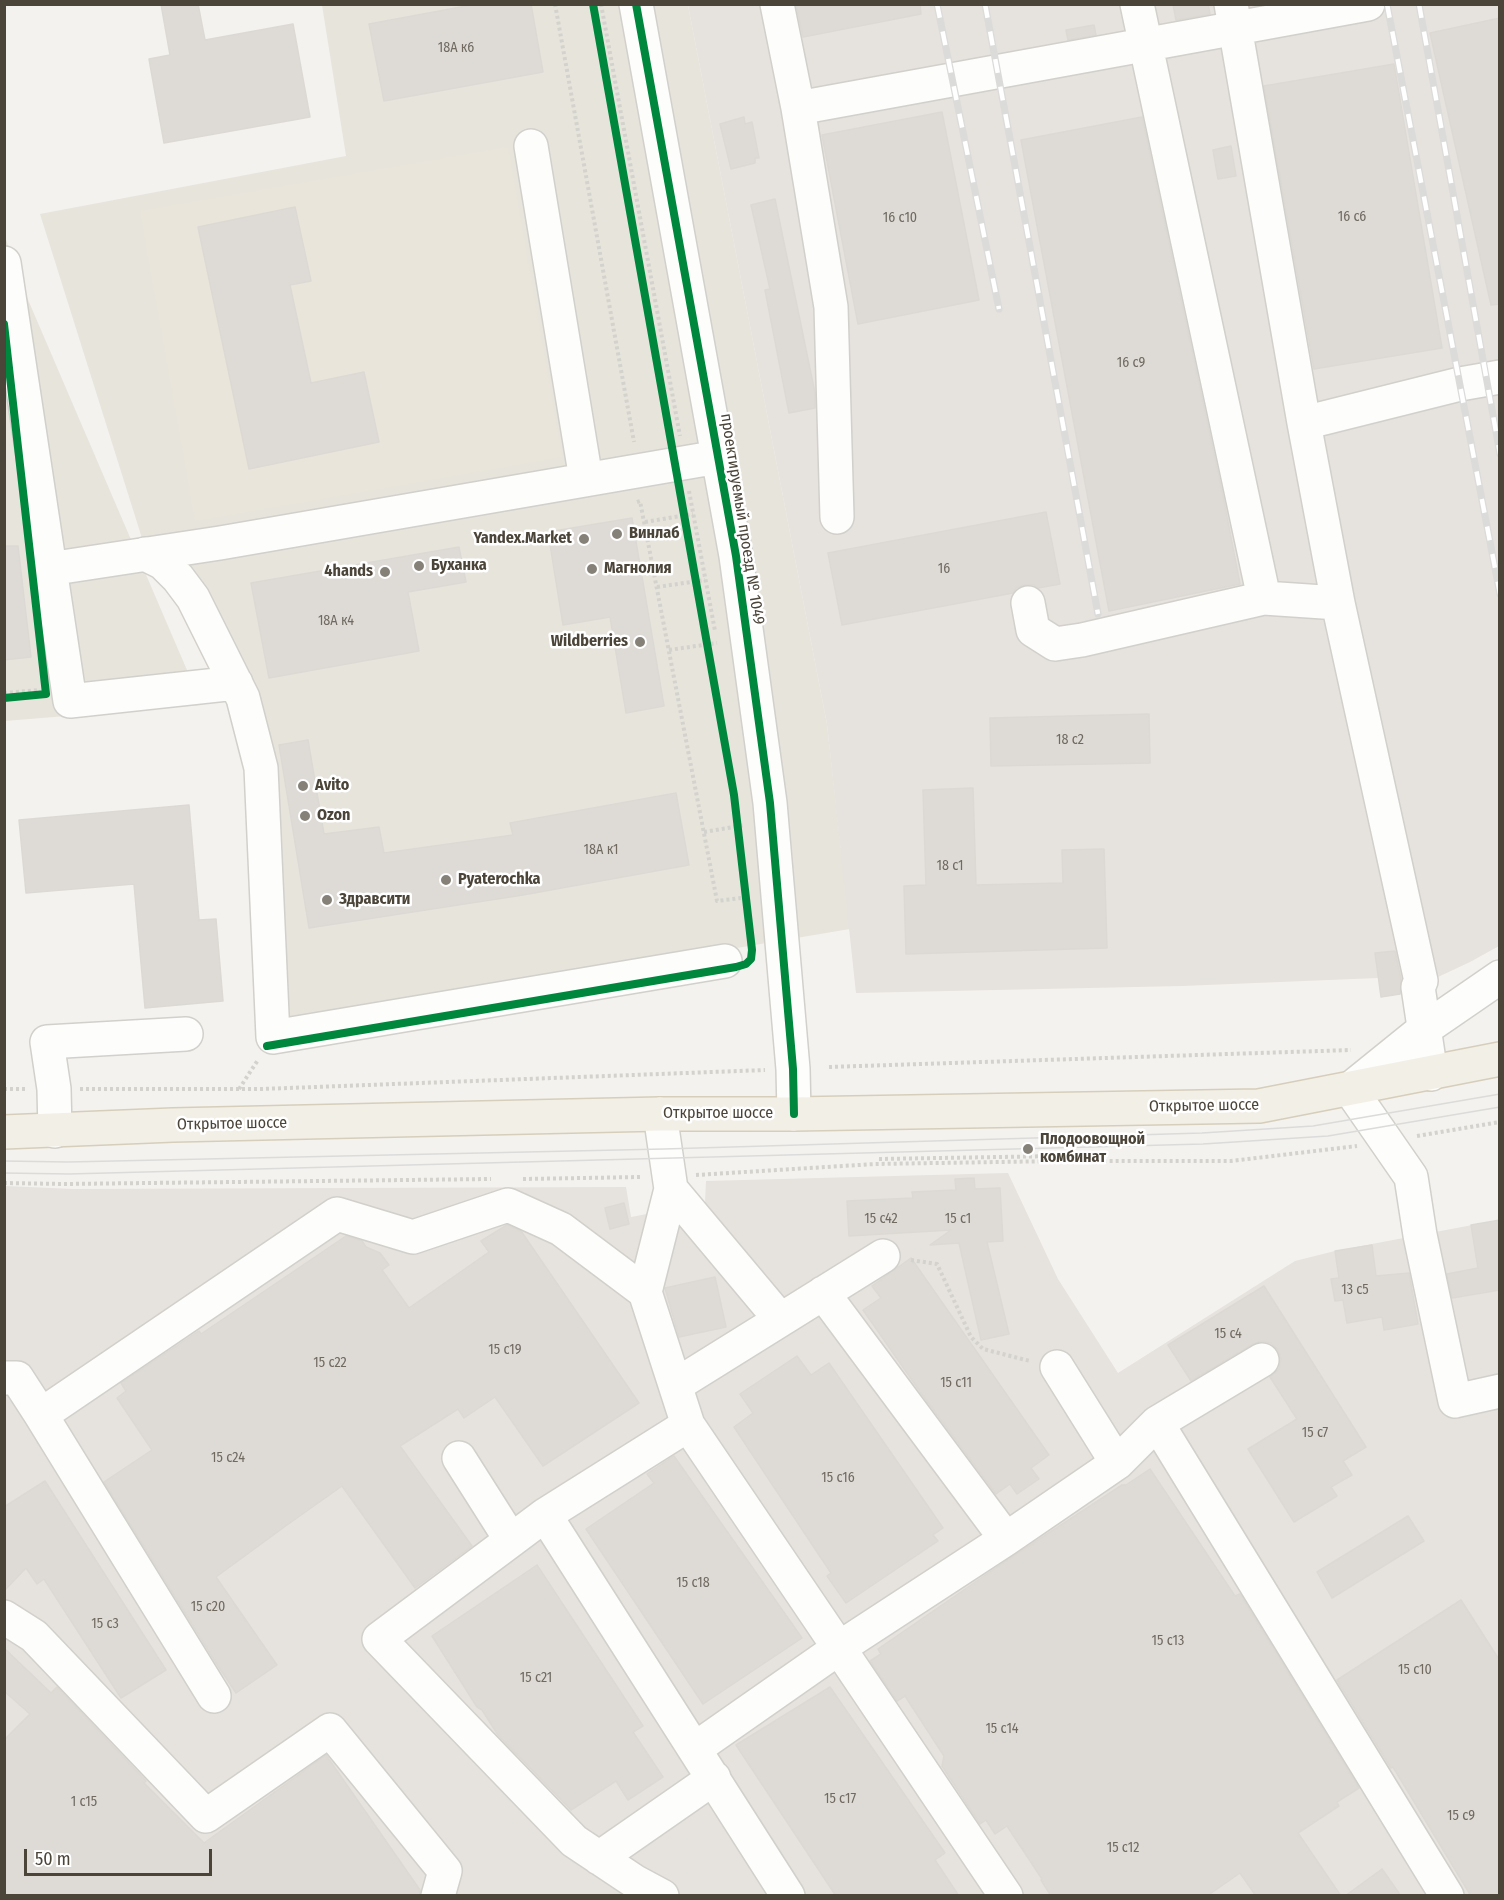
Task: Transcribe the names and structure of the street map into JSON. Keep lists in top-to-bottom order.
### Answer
{
  "streets": {
    "main road": ["Открытое шоссе"],
    "street": ["проектируемый проезд № 1049"]
  },
  "crossings": [
    ["проектируемый проезд № 1049", "Открытое шоссе"]
  ],
  "places": [
    "Винлаб",
    "Yandex.Market",
    "Буханка",
    "Магнолия",
    "4hands",
    "Wildberries",
    "Avito",
    "Ozon",
    "Pyaterochka",
    "Здравсити",
    "Плодоовощной комбинат"
  ],
  "house_numbers": [
    "18А к6",
    "16 с6",
    "16 с10",
    "16 с9",
    "16",
    "18А к4",
    "18 c2",
    "18А к1",
    "18 c1",
    "15 с42",
    "15 с1",
    "13 с5",
    "15 с4",
    "15 с19",
    "15 с22",
    "15 с11",
    "15 с7",
    "15 с24",
    "15 с16",
    "15 с18",
    "15 с20",
    "15 с3",
    "15 с13",
    "15 с10",
    "15 с21",
    "15 с14",
    "15 с17",
    "1 с15",
    "15 с9",
    "15 с12"
  ],
  "scale_bar": "50 m"
}
